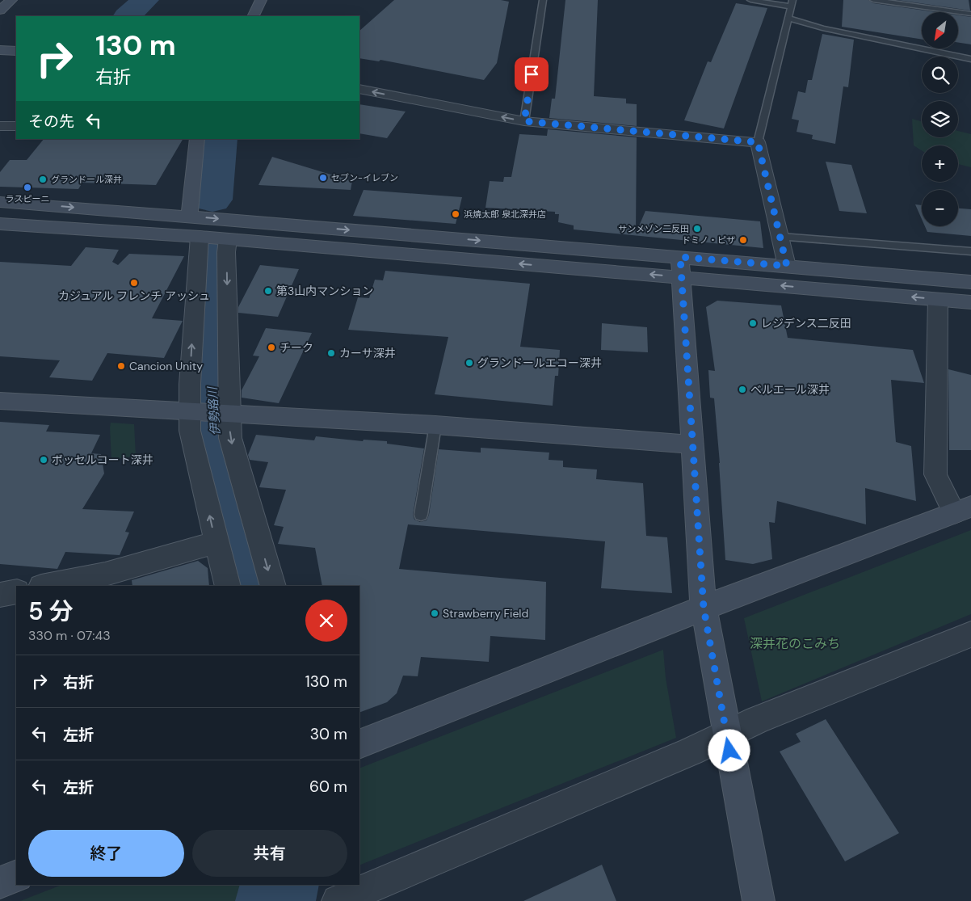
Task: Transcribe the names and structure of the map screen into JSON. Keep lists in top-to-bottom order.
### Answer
{
  "water": ["伊勢路川"],
  "parks": ["深井花のこみち"],
  "places": [
    "セブン-イレブン",
    "グランドール深井",
    "ラスピーニ",
    "浜焼太郎 泉北深井店",
    "サンメゾン二反田",
    "ドミノ・ピザ",
    "カジュアル フレンチ アッシュ",
    "第3山内マンション",
    "レジデンス二反田",
    "チーク",
    "カーサ深井",
    "グランドールエコー深井",
    "Cancion Unity",
    "ベルエール深井",
    "ボッセルコート深井",
    "Strawberry Field"
  ],
  "north": "bottom left",
  "page": {
    "map_buttons": ["+", "−"],
    "turn": ["130 m", "右折"],
    "then": "その先",
    "heading": ["5 分", "330 m · 07:43"],
    "list": [
      {
        "name": "右折",
        "value": "130 m"
      },
      {
        "name": "左折",
        "value": "30 m"
      },
      {
        "name": "左折",
        "value": "60 m"
      }
    ],
    "buttons": ["終了", "共有"]
  }
}
